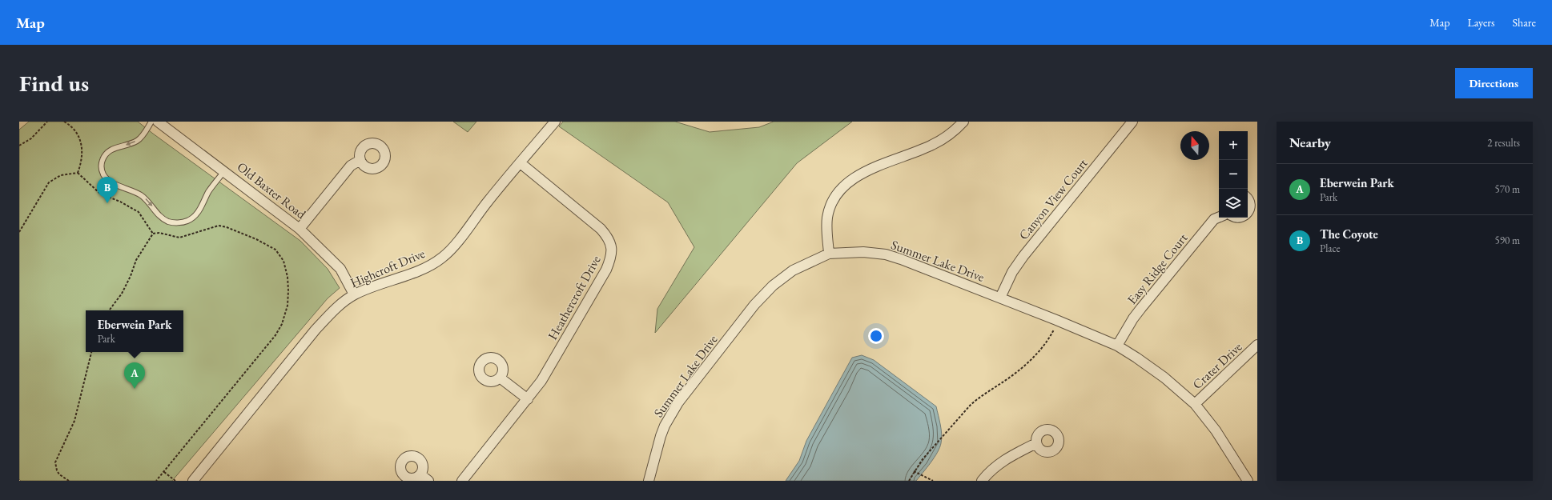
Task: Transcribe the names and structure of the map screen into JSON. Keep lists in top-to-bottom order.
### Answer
{
  "streets": {
    "street": [
      "Old Baxter Road",
      "Canyon View Court",
      "Summer Lake Drive",
      "Highcroft Drive",
      "Easy Ridge Court",
      "Heathercroft Drive",
      "Crater Drive"
    ]
  },
  "crossings": [
    ["Old Baxter Road", "Highcroft Drive"],
    ["Canyon View Court", "Summer Lake Drive"],
    ["Summer Lake Drive", "Easy Ridge Court"],
    ["Summer Lake Drive", "Crater Drive"],
    ["Highcroft Drive", "Heathercroft Drive"]
  ],
  "north": "top",
  "page": {
    "header": "Map",
    "nav": ["Map", "Layers", "Share"],
    "buttons": "Directions",
    "title": "Find us",
    "heading": ["Nearby", "2 results"],
    "map_buttons": ["+", "−"],
    "list": [
      {
        "mark": "A",
        "name": "Eberwein Park",
        "note": "Park",
        "value": "570 m"
      },
      {
        "mark": "B",
        "name": "The Coyote",
        "note": "Place",
        "value": "590 m"
      }
    ],
    "pins": ["B", "A"],
    "popup": ["Eberwein Park", "Park"]
  }
}
